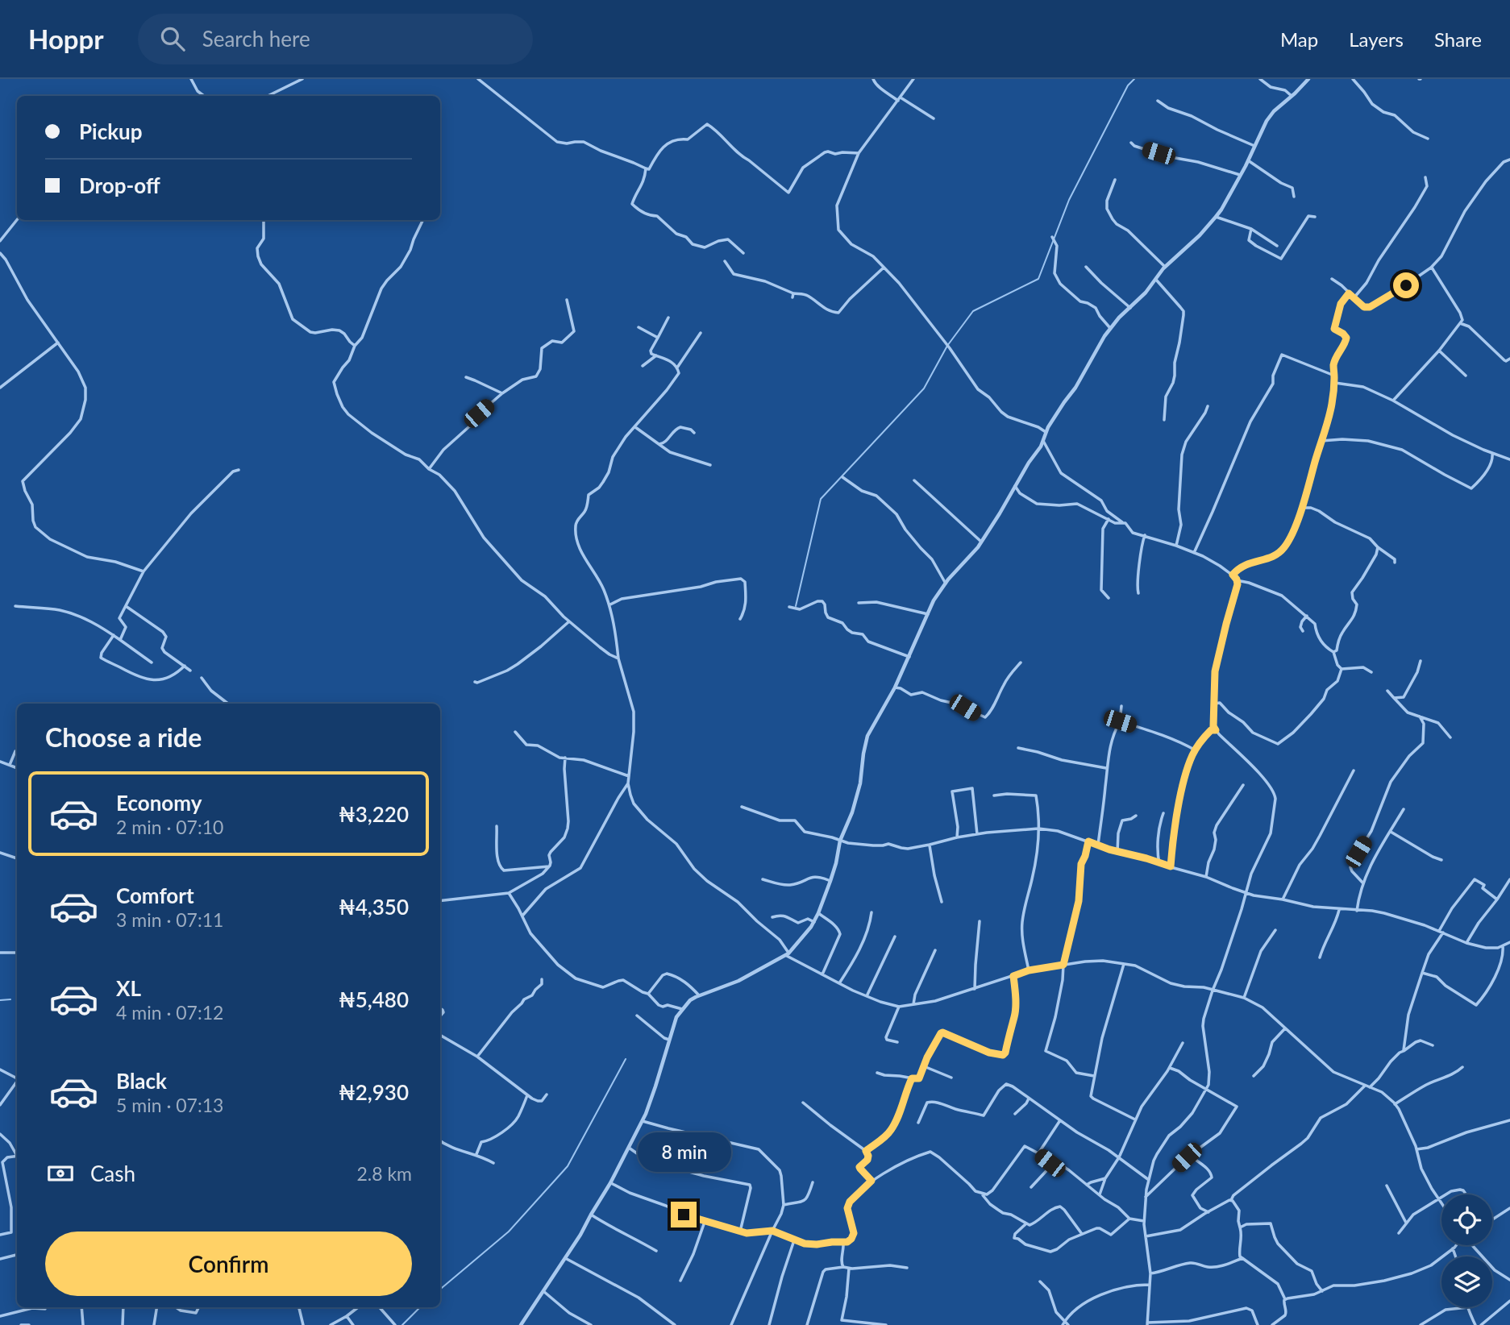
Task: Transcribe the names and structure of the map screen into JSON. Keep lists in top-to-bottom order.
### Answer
{
  "page": {
    "header": "Hoppr",
    "search": "Search here",
    "nav": ["Map", "Layers", "Share"],
    "banner": ["Pickup", "Drop-off"],
    "heading": "Choose a ride",
    "list": [
      {
        "name": "Economy",
        "note": "2 min · 07:10",
        "value": "₦3,220"
      },
      {
        "name": "Comfort",
        "note": "3 min · 07:11",
        "value": "₦4,350"
      },
      {
        "name": "XL",
        "note": "4 min · 07:12",
        "value": "₦5,480"
      },
      {
        "name": "Black",
        "note": "5 min · 07:13",
        "value": "₦2,930"
      }
    ],
    "bubble": "8 min",
    "pay": ["Cash", "2.8 km"],
    "buttons": "Confirm"
  }
}
